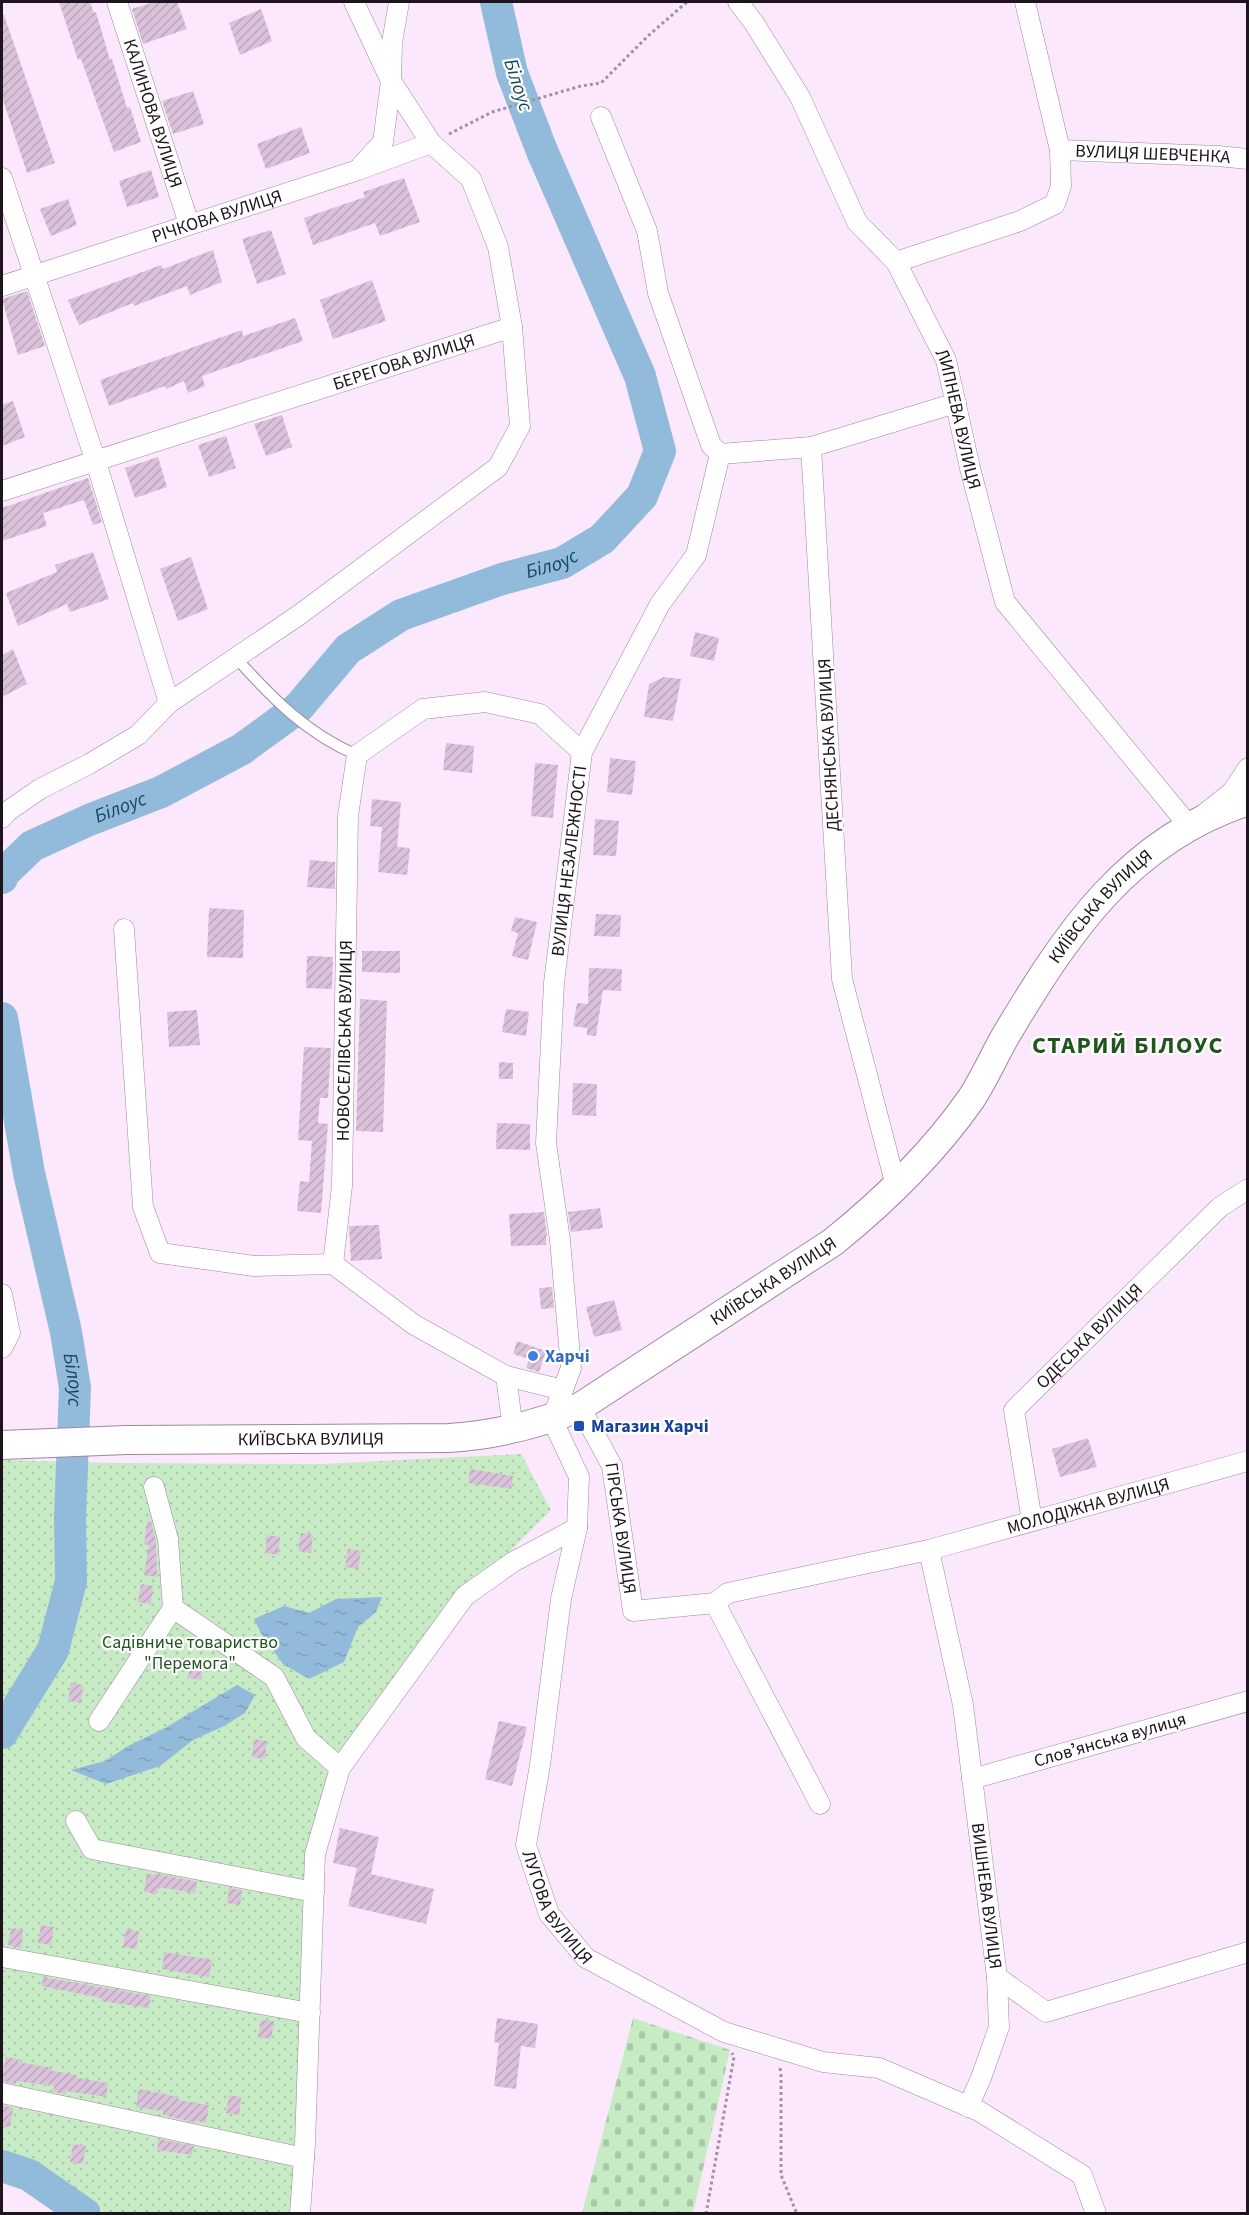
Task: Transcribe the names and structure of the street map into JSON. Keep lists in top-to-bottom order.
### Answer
{
  "streets": {
    "main road": ["КИЇВСЬКА ВУЛИЦЯ"],
    "street": [
      "КАЛИНОВА ВУЛИЦЯ",
      "ВУЛИЦЯ ШЕВЧЕНКА",
      "РІЧКОВА ВУЛИЦЯ",
      "БЕРЕГОВА ВУЛИЦЯ",
      "ЛИПНЕВА ВУЛИЦЯ",
      "ДЕСНЯНСЬКА ВУЛИЦЯ",
      "ВУЛИЦЯ НЕЗАЛЕЖНОСТІ",
      "НОВОСЕЛІВСЬКА ВУЛИЦЯ",
      "ОДЕСЬКА ВУЛИЦЯ",
      "МОЛОДІЖНА ВУЛИЦЯ",
      "ГІРСЬКА ВУЛИЦЯ",
      "Словʼянська вулиця",
      "ВИШНЕВА ВУЛИЦЯ",
      "ЛУГОВА ВУЛИЦЯ"
    ]
  },
  "crossings": [
    ["КАЛИНОВА ВУЛИЦЯ", "РІЧКОВА ВУЛИЦЯ"],
    ["ЛИПНЕВА ВУЛИЦЯ", "КИЇВСЬКА ВУЛИЦЯ"],
    ["ДЕСНЯНСЬКА ВУЛИЦЯ", "КИЇВСЬКА ВУЛИЦЯ"],
    ["ВУЛИЦЯ НЕЗАЛЕЖНОСТІ", "КИЇВСЬКА ВУЛИЦЯ"],
    ["ВУЛИЦЯ НЕЗАЛЕЖНОСТІ", "ГІРСЬКА ВУЛИЦЯ"],
    ["КИЇВСЬКА ВУЛИЦЯ", "ГІРСЬКА ВУЛИЦЯ"],
    ["КИЇВСЬКА ВУЛИЦЯ", "ЛУГОВА ВУЛИЦЯ"],
    ["ОДЕСЬКА ВУЛИЦЯ", "МОЛОДІЖНА ВУЛИЦЯ"],
    ["МОЛОДІЖНА ВУЛИЦЯ", "ГІРСЬКА ВУЛИЦЯ"],
    ["МОЛОДІЖНА ВУЛИЦЯ", "ВИШНЕВА ВУЛИЦЯ"],
    ["Словʼянська вулиця", "ВИШНЕВА ВУЛИЦЯ"]
  ],
  "districts": ["СТАРИЙ БІЛОУС"],
  "water": ["Білоус"],
  "parks": ["Садівниче товариство \"Перемога\""],
  "places": {
    "other": ["Харчі"],
    "transit": ["Магазин Харчі"]
  }
}
